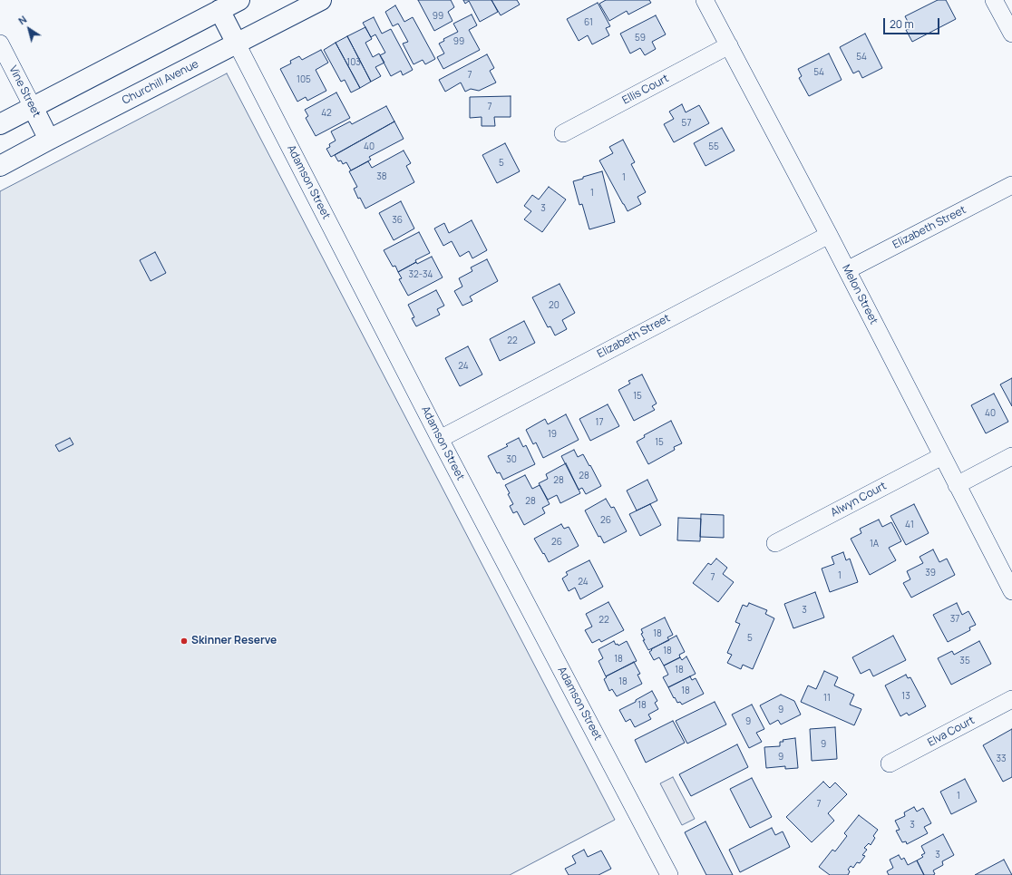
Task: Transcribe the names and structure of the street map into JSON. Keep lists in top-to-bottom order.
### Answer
{
  "streets": {
    "main road": ["Churchill Avenue", "Vine Street", "Adamson Street"],
    "street": [
      "Ellis Court",
      "Elizabeth Street",
      "Melon Street",
      "Alwyn Court",
      "Elva Court"
    ]
  },
  "crossings": [
    ["Churchill Avenue", "Vine Street"],
    ["Churchill Avenue", "Adamson Street"],
    ["Ellis Court", "Melon Street"],
    ["Adamson Street", "Elizabeth Street"],
    ["Elizabeth Street", "Melon Street"],
    ["Melon Street", "Alwyn Court"]
  ],
  "places": ["Skinner Reserve"],
  "house_numbers": [
    "99",
    "61",
    "59",
    "99",
    "54",
    "103",
    "54",
    "7",
    "105",
    "7",
    "42",
    "57",
    "40",
    "55",
    "5",
    "38",
    "1",
    "1",
    "3",
    "36",
    "32-34",
    "20",
    "22",
    "24",
    "15",
    "40",
    "17",
    "19",
    "15",
    "30",
    "28",
    "28",
    "28",
    "26",
    "41",
    "26",
    "1A",
    "39",
    "1",
    "7",
    "24",
    "3",
    "37",
    "22",
    "18",
    "5",
    "18",
    "18",
    "35",
    "18",
    "18",
    "18",
    "13",
    "11",
    "18",
    "9",
    "9",
    "9",
    "9",
    "33",
    "1",
    "7",
    "3",
    "3"
  ],
  "scale_bar": "20 m",
  "north": "top left"
}
